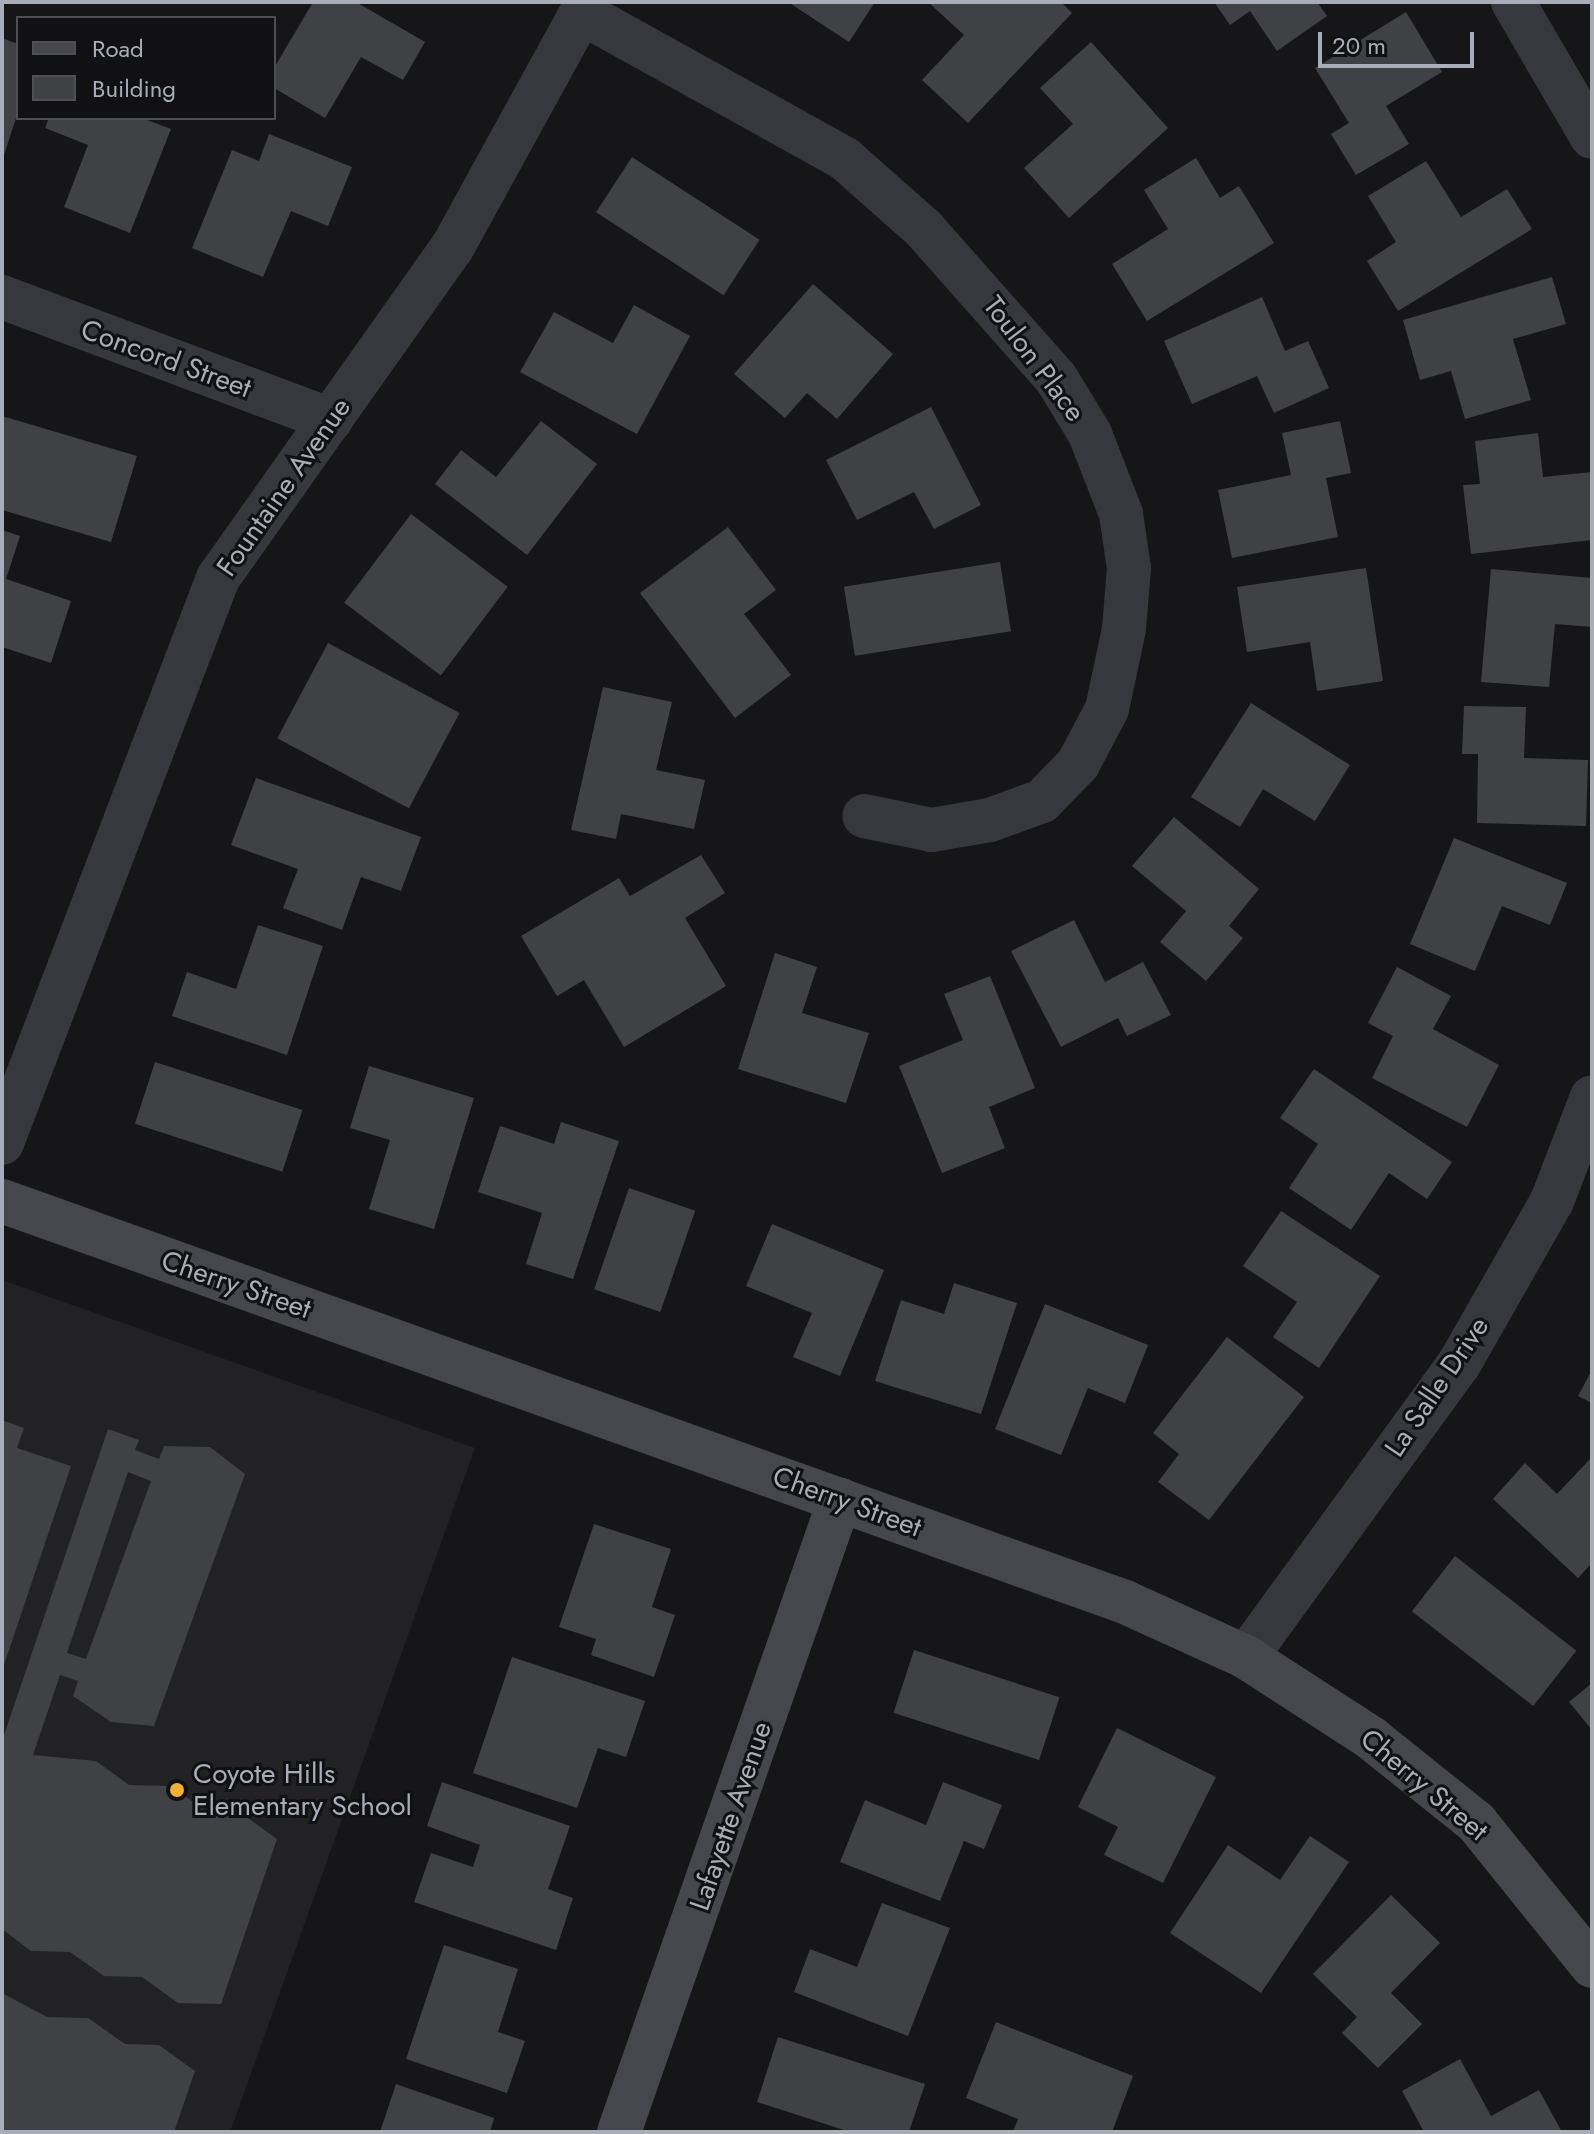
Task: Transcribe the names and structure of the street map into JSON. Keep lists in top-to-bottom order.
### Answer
{
  "streets": {
    "street": [
      "Concord Street",
      "Toulon Place",
      "Fountaine Avenue",
      "Cherry Street",
      "La Salle Drive",
      "Lafayette Avenue"
    ]
  },
  "crossings": [
    ["Concord Street", "Fountaine Avenue"],
    ["Toulon Place", "Fountaine Avenue"],
    ["Cherry Street", "La Salle Drive"],
    ["Cherry Street", "Lafayette Avenue"]
  ],
  "places": ["Coyote Hills Elementary School"],
  "legend": ["Road", "Building"],
  "scale_bar": "20 m"
}
